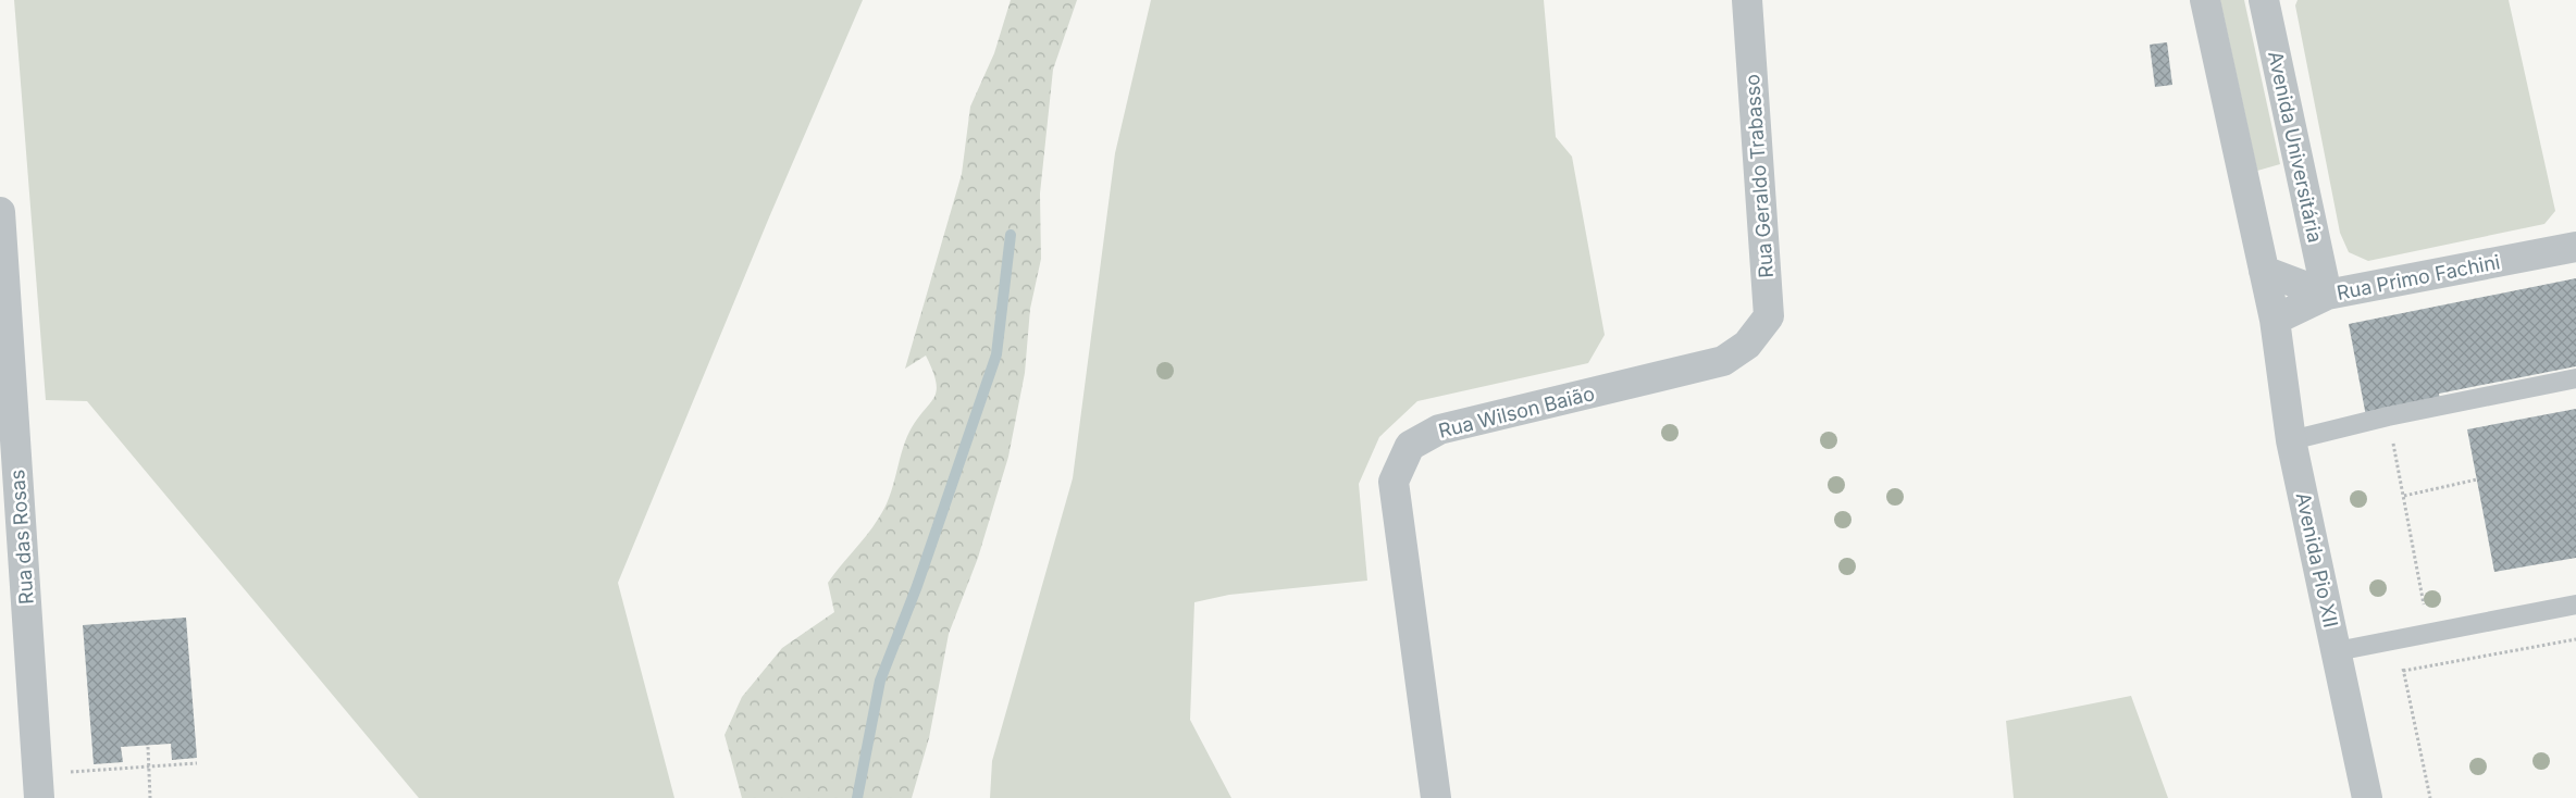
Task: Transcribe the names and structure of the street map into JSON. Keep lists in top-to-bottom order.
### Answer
{
  "streets": {
    "street": [
      "Avenida Universitária",
      "Rua Geraldo Trabasso",
      "Rua Primo Fachini",
      "Rua Wilson Baião",
      "Rua das Rosas",
      "Avenida Pio XII"
    ]
  },
  "crossings": [
    ["Avenida Universitária", "Rua Primo Fachini"],
    ["Rua Geraldo Trabasso", "Rua Wilson Baião"],
    ["Rua Primo Fachini", "Avenida Pio XII"]
  ]
}
